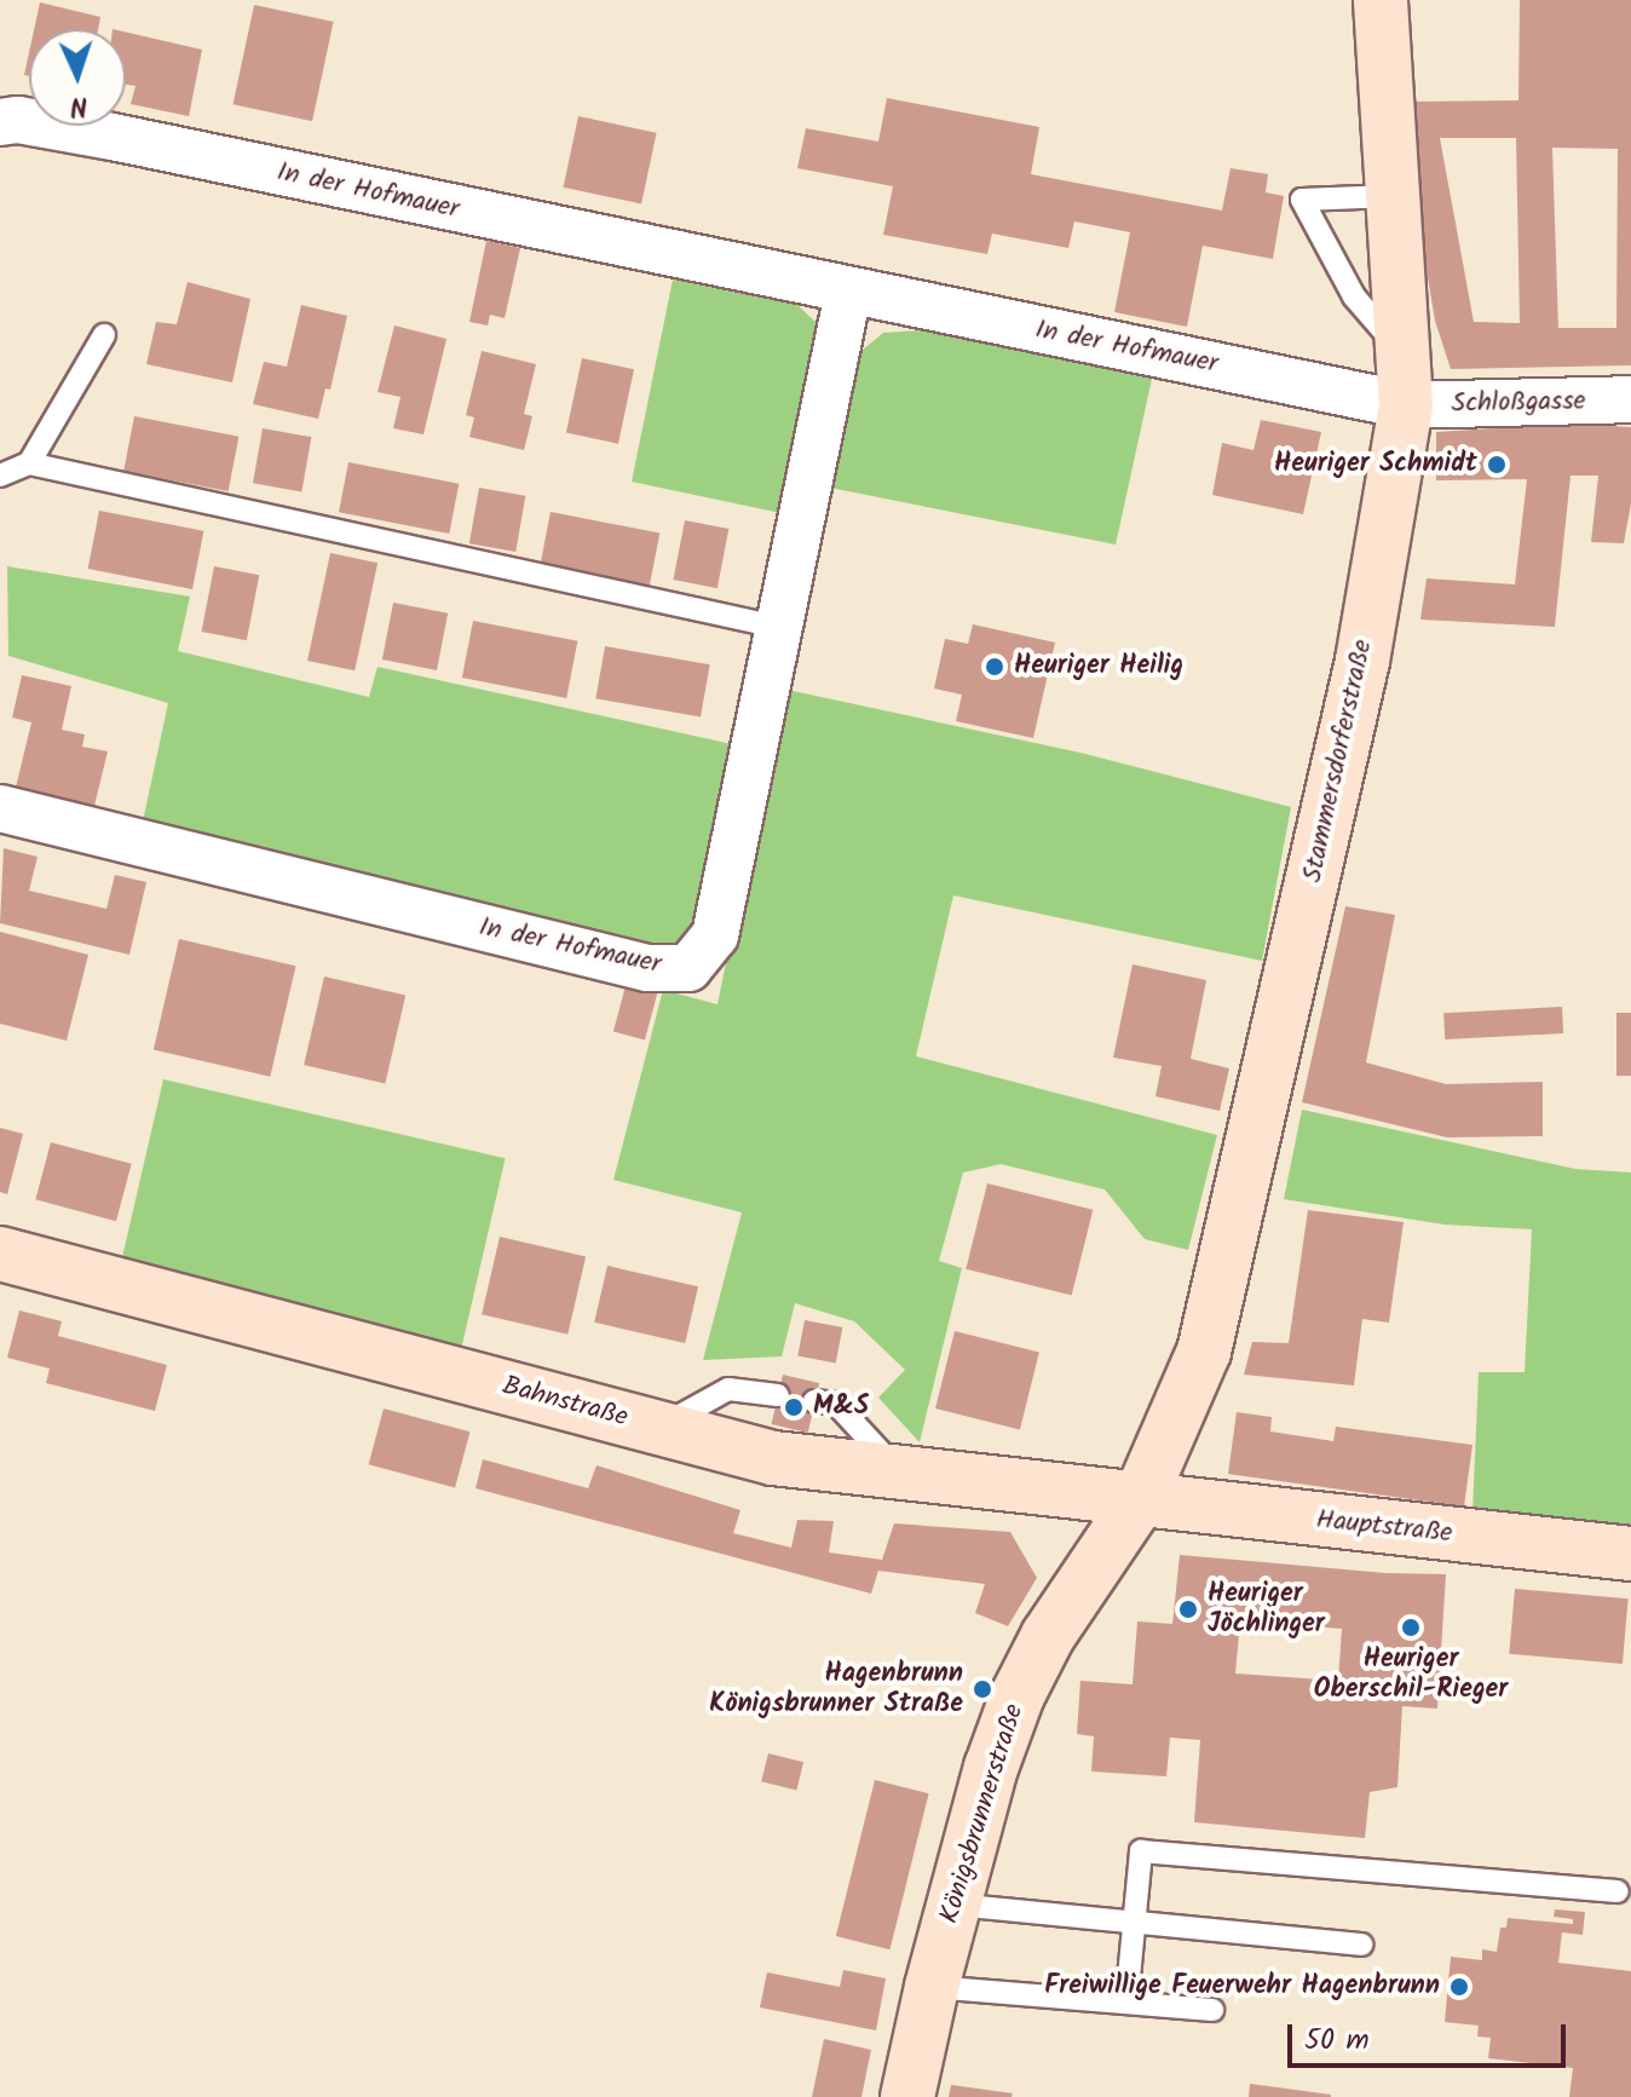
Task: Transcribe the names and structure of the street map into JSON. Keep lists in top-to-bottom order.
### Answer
{
  "streets": {
    "street": [
      "In der Hofmauer",
      "Schloßgasse",
      "Stammersdorferstraße",
      "Bahnstraße",
      "Hauptstraße",
      "Königsbrunnerstraße"
    ]
  },
  "crossings": [
    ["In der Hofmauer", "Schloßgasse"],
    ["In der Hofmauer", "Stammersdorferstraße"],
    ["Schloßgasse", "Stammersdorferstraße"],
    ["Stammersdorferstraße", "Bahnstraße"],
    ["Stammersdorferstraße", "Hauptstraße"],
    ["Stammersdorferstraße", "Königsbrunnerstraße"],
    ["Bahnstraße", "Hauptstraße"],
    ["Bahnstraße", "Königsbrunnerstraße"],
    ["Hauptstraße", "Königsbrunnerstraße"]
  ],
  "places": [
    "Heuriger Schmidt",
    "Heuriger Heilig",
    "M&S",
    "Heuriger Jöchlinger",
    "Heuriger Oberschil-Rieger",
    "Hagenbrunn Königsbrunner Straße",
    "Freiwillige Feuerwehr Hagenbrunn"
  ],
  "scale_bar": "50 m",
  "north": "bottom"
}
